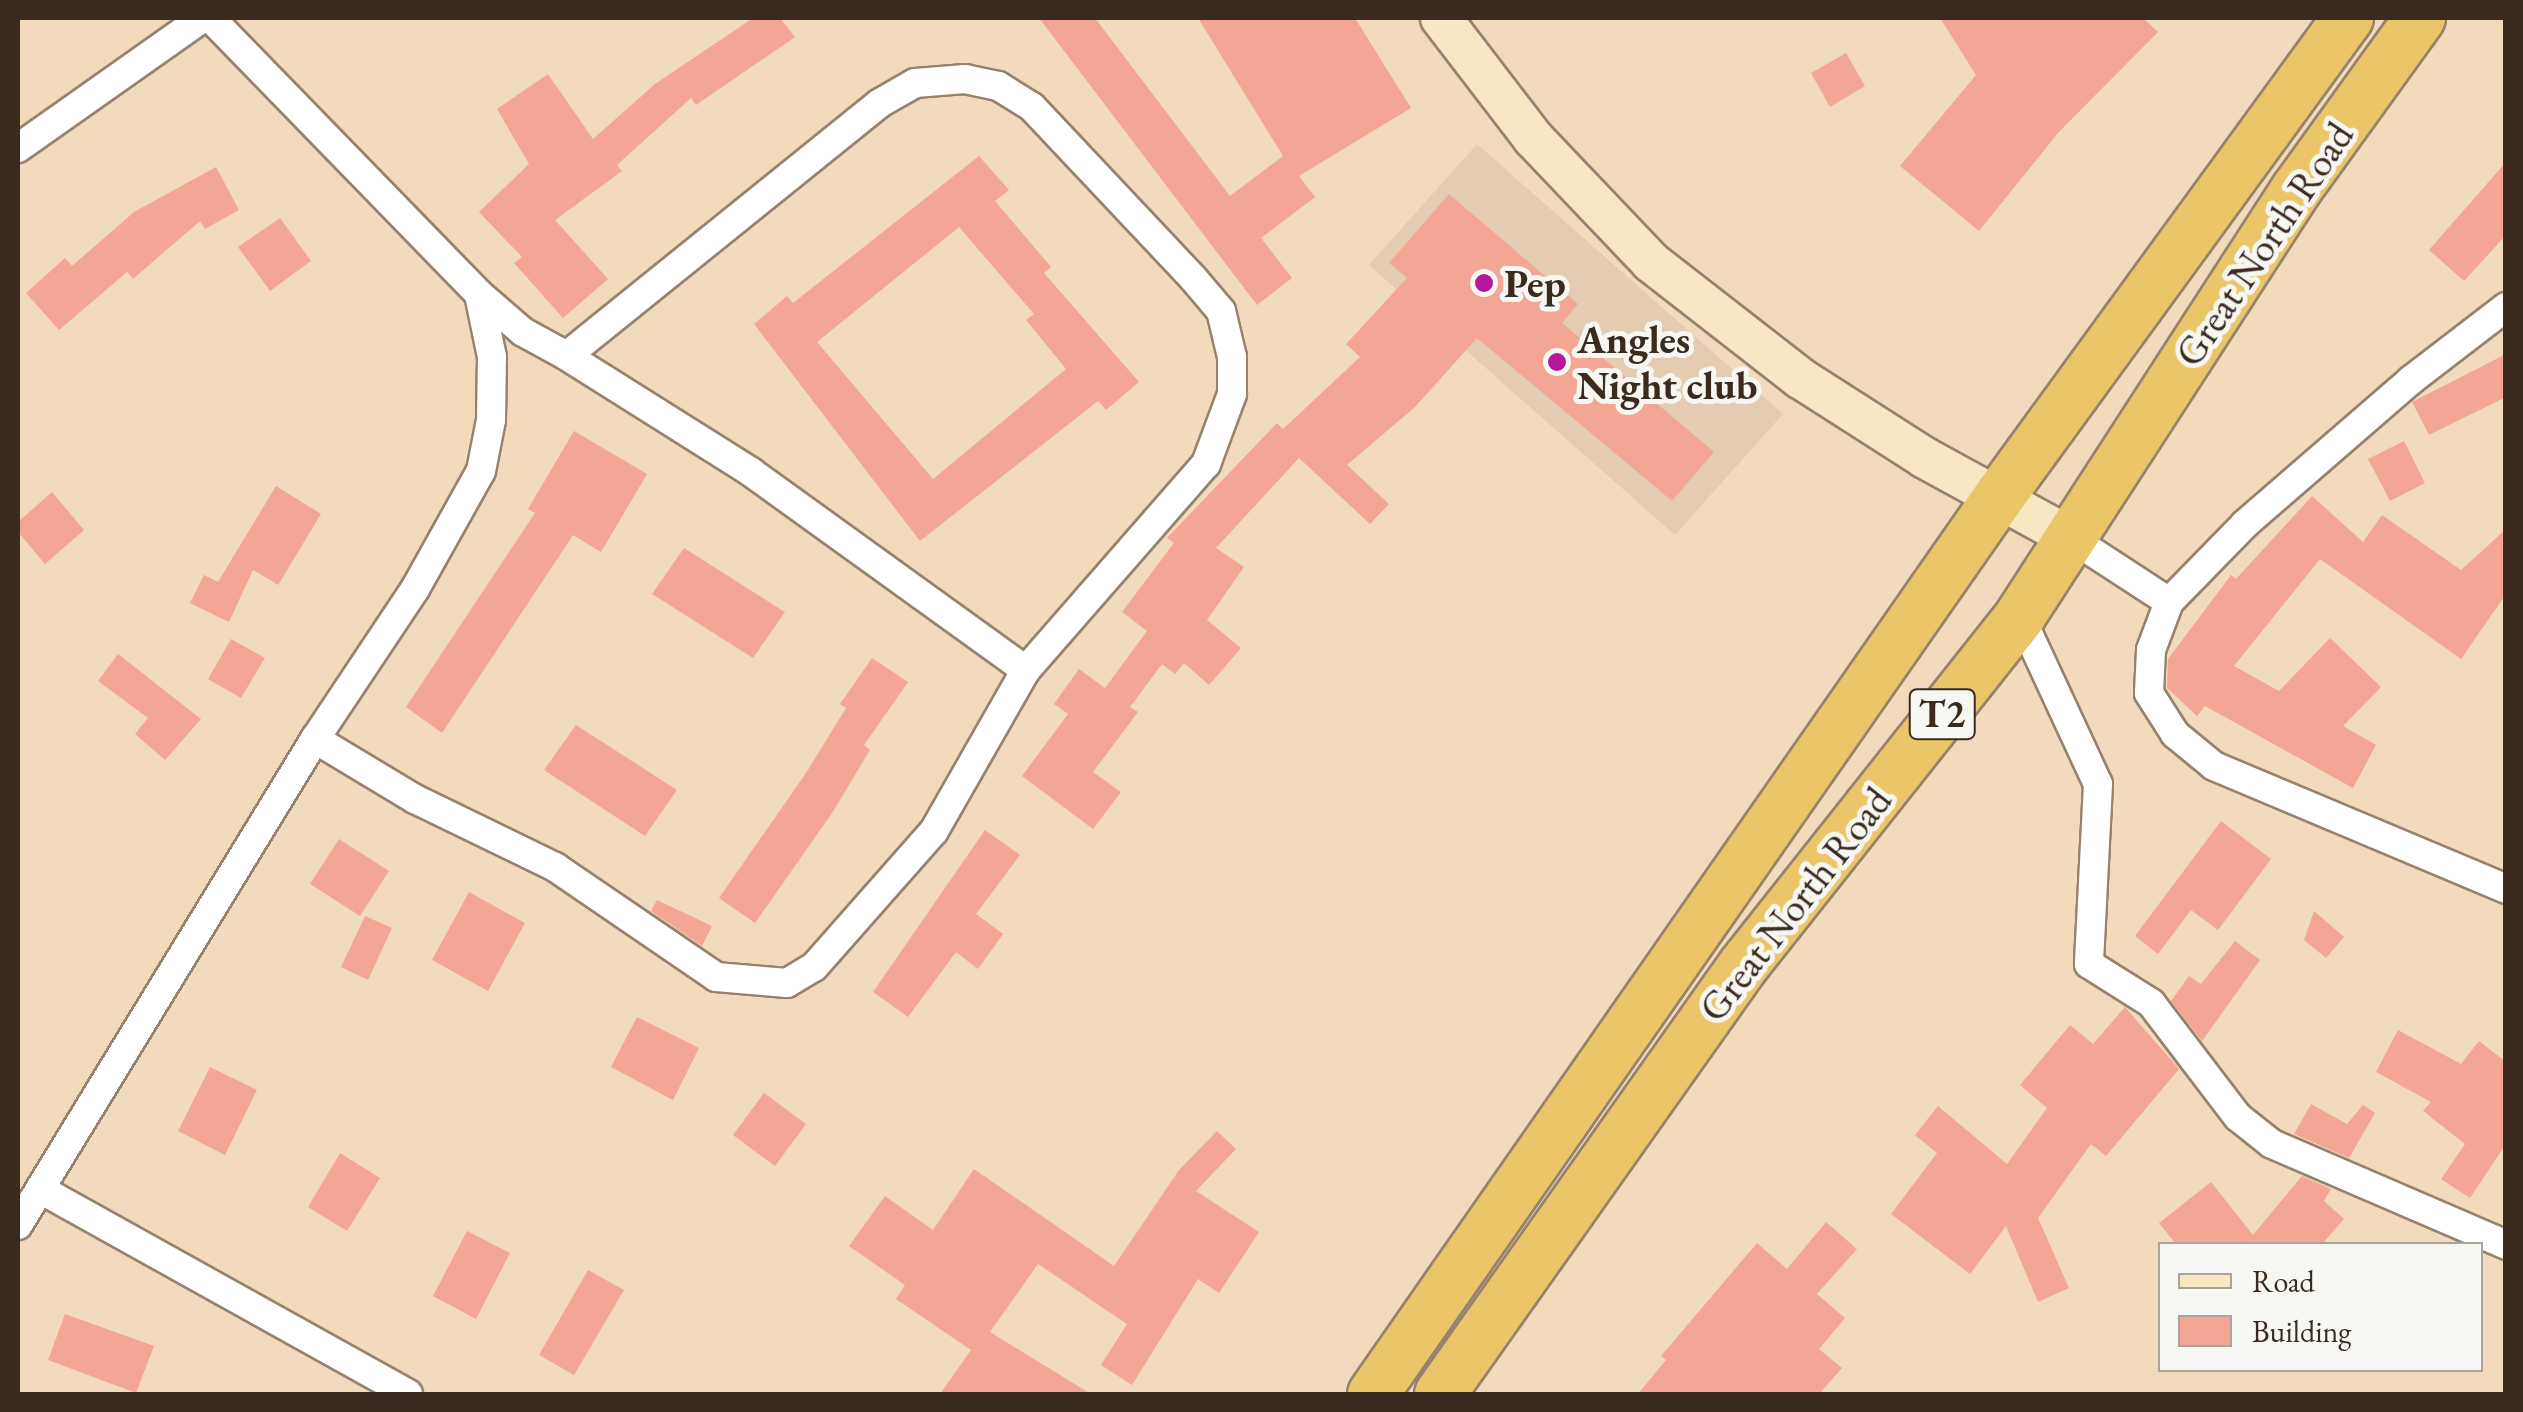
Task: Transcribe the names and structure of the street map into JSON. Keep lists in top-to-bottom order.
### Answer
{
  "streets": {
    "highway": ["Great North Road", "T2"]
  },
  "places": ["Pep", "Angles Night club"],
  "legend": ["Road", "Building"]
}
